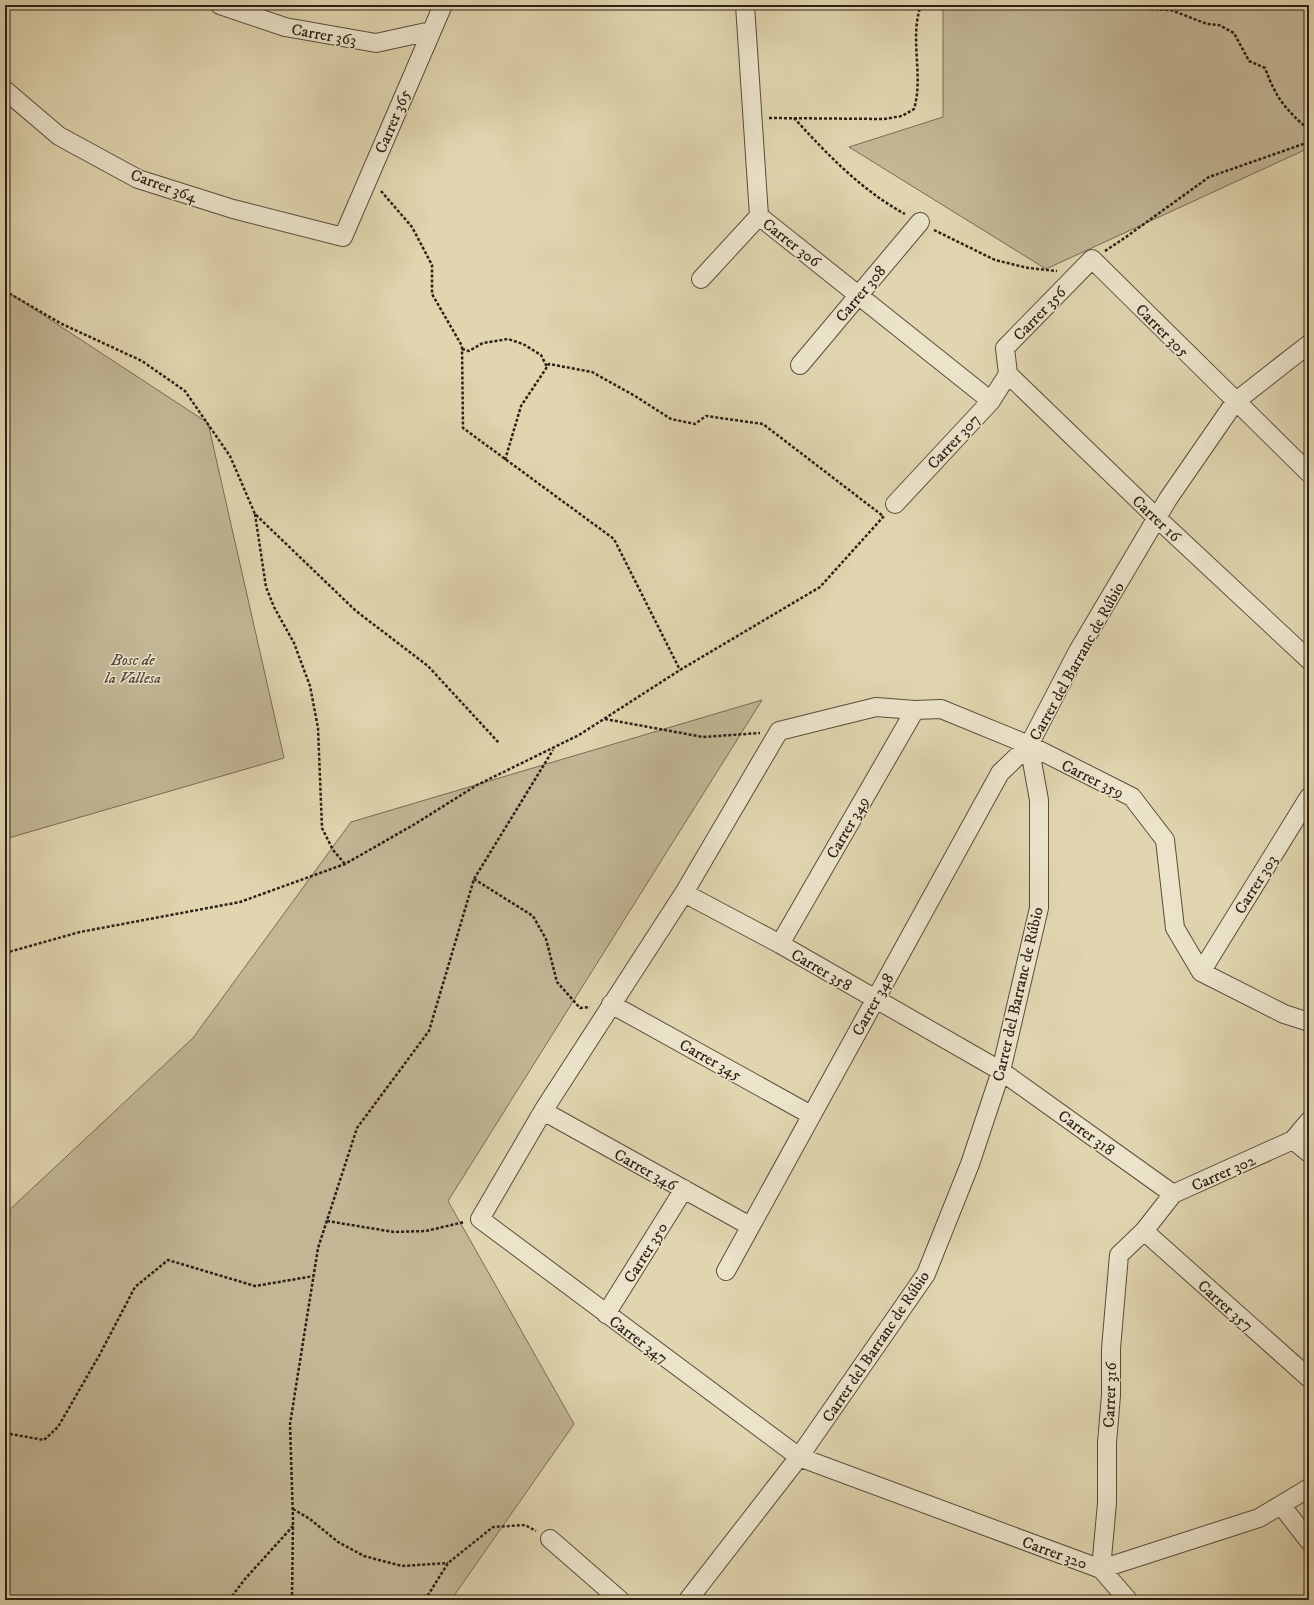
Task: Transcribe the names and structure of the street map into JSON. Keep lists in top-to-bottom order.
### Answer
{
  "streets": {
    "street": [
      "Carrer 363",
      "Carrer 365",
      "Carrer 364",
      "Carrer 306",
      "Carrer 308",
      "Carrer 356",
      "Carrer 305",
      "Carrer 307",
      "Carrer 16",
      "Carrer del Barranc de Rúbio",
      "Carrer 359",
      "Carrer 349",
      "Carrer 303",
      "Carrer 358",
      "Carrer 348",
      "Carrer 345",
      "Carrer 318",
      "Carrer 346",
      "Carrer 302",
      "Carrer 350",
      "Carrer 357",
      "Carrer 347",
      "Carrer 316",
      "Carrer 320"
    ]
  },
  "crossings": [
    ["Carrer 363", "Carrer 365"],
    ["Carrer 365", "Carrer 364"],
    ["Carrer 306", "Carrer 308"],
    ["Carrer 306", "Carrer 307"],
    ["Carrer 356", "Carrer 305"],
    ["Carrer 356", "Carrer 307"],
    ["Carrer 356", "Carrer 16"],
    ["Carrer 305", "Carrer del Barranc de Rúbio"],
    ["Carrer 307", "Carrer 16"],
    ["Carrer 16", "Carrer del Barranc de Rúbio"],
    ["Carrer del Barranc de Rúbio", "Carrer 359"],
    ["Carrer del Barranc de Rúbio", "Carrer 358"],
    ["Carrer del Barranc de Rúbio", "Carrer 348"],
    ["Carrer del Barranc de Rúbio", "Carrer 318"],
    ["Carrer del Barranc de Rúbio", "Carrer 347"],
    ["Carrer del Barranc de Rúbio", "Carrer 320"],
    ["Carrer 359", "Carrer 349"],
    ["Carrer 359", "Carrer 303"],
    ["Carrer 359", "Carrer 348"],
    ["Carrer 349", "Carrer 358"],
    ["Carrer 358", "Carrer 348"],
    ["Carrer 358", "Carrer 318"],
    ["Carrer 348", "Carrer 345"],
    ["Carrer 348", "Carrer 346"],
    ["Carrer 318", "Carrer 302"],
    ["Carrer 346", "Carrer 350"],
    ["Carrer 302", "Carrer 357"],
    ["Carrer 302", "Carrer 316"],
    ["Carrer 350", "Carrer 347"],
    ["Carrer 357", "Carrer 316"],
    ["Carrer 347", "Carrer 320"],
    ["Carrer 316", "Carrer 320"]
  ],
  "parks": ["Bosc de la Vallesa"]
}
